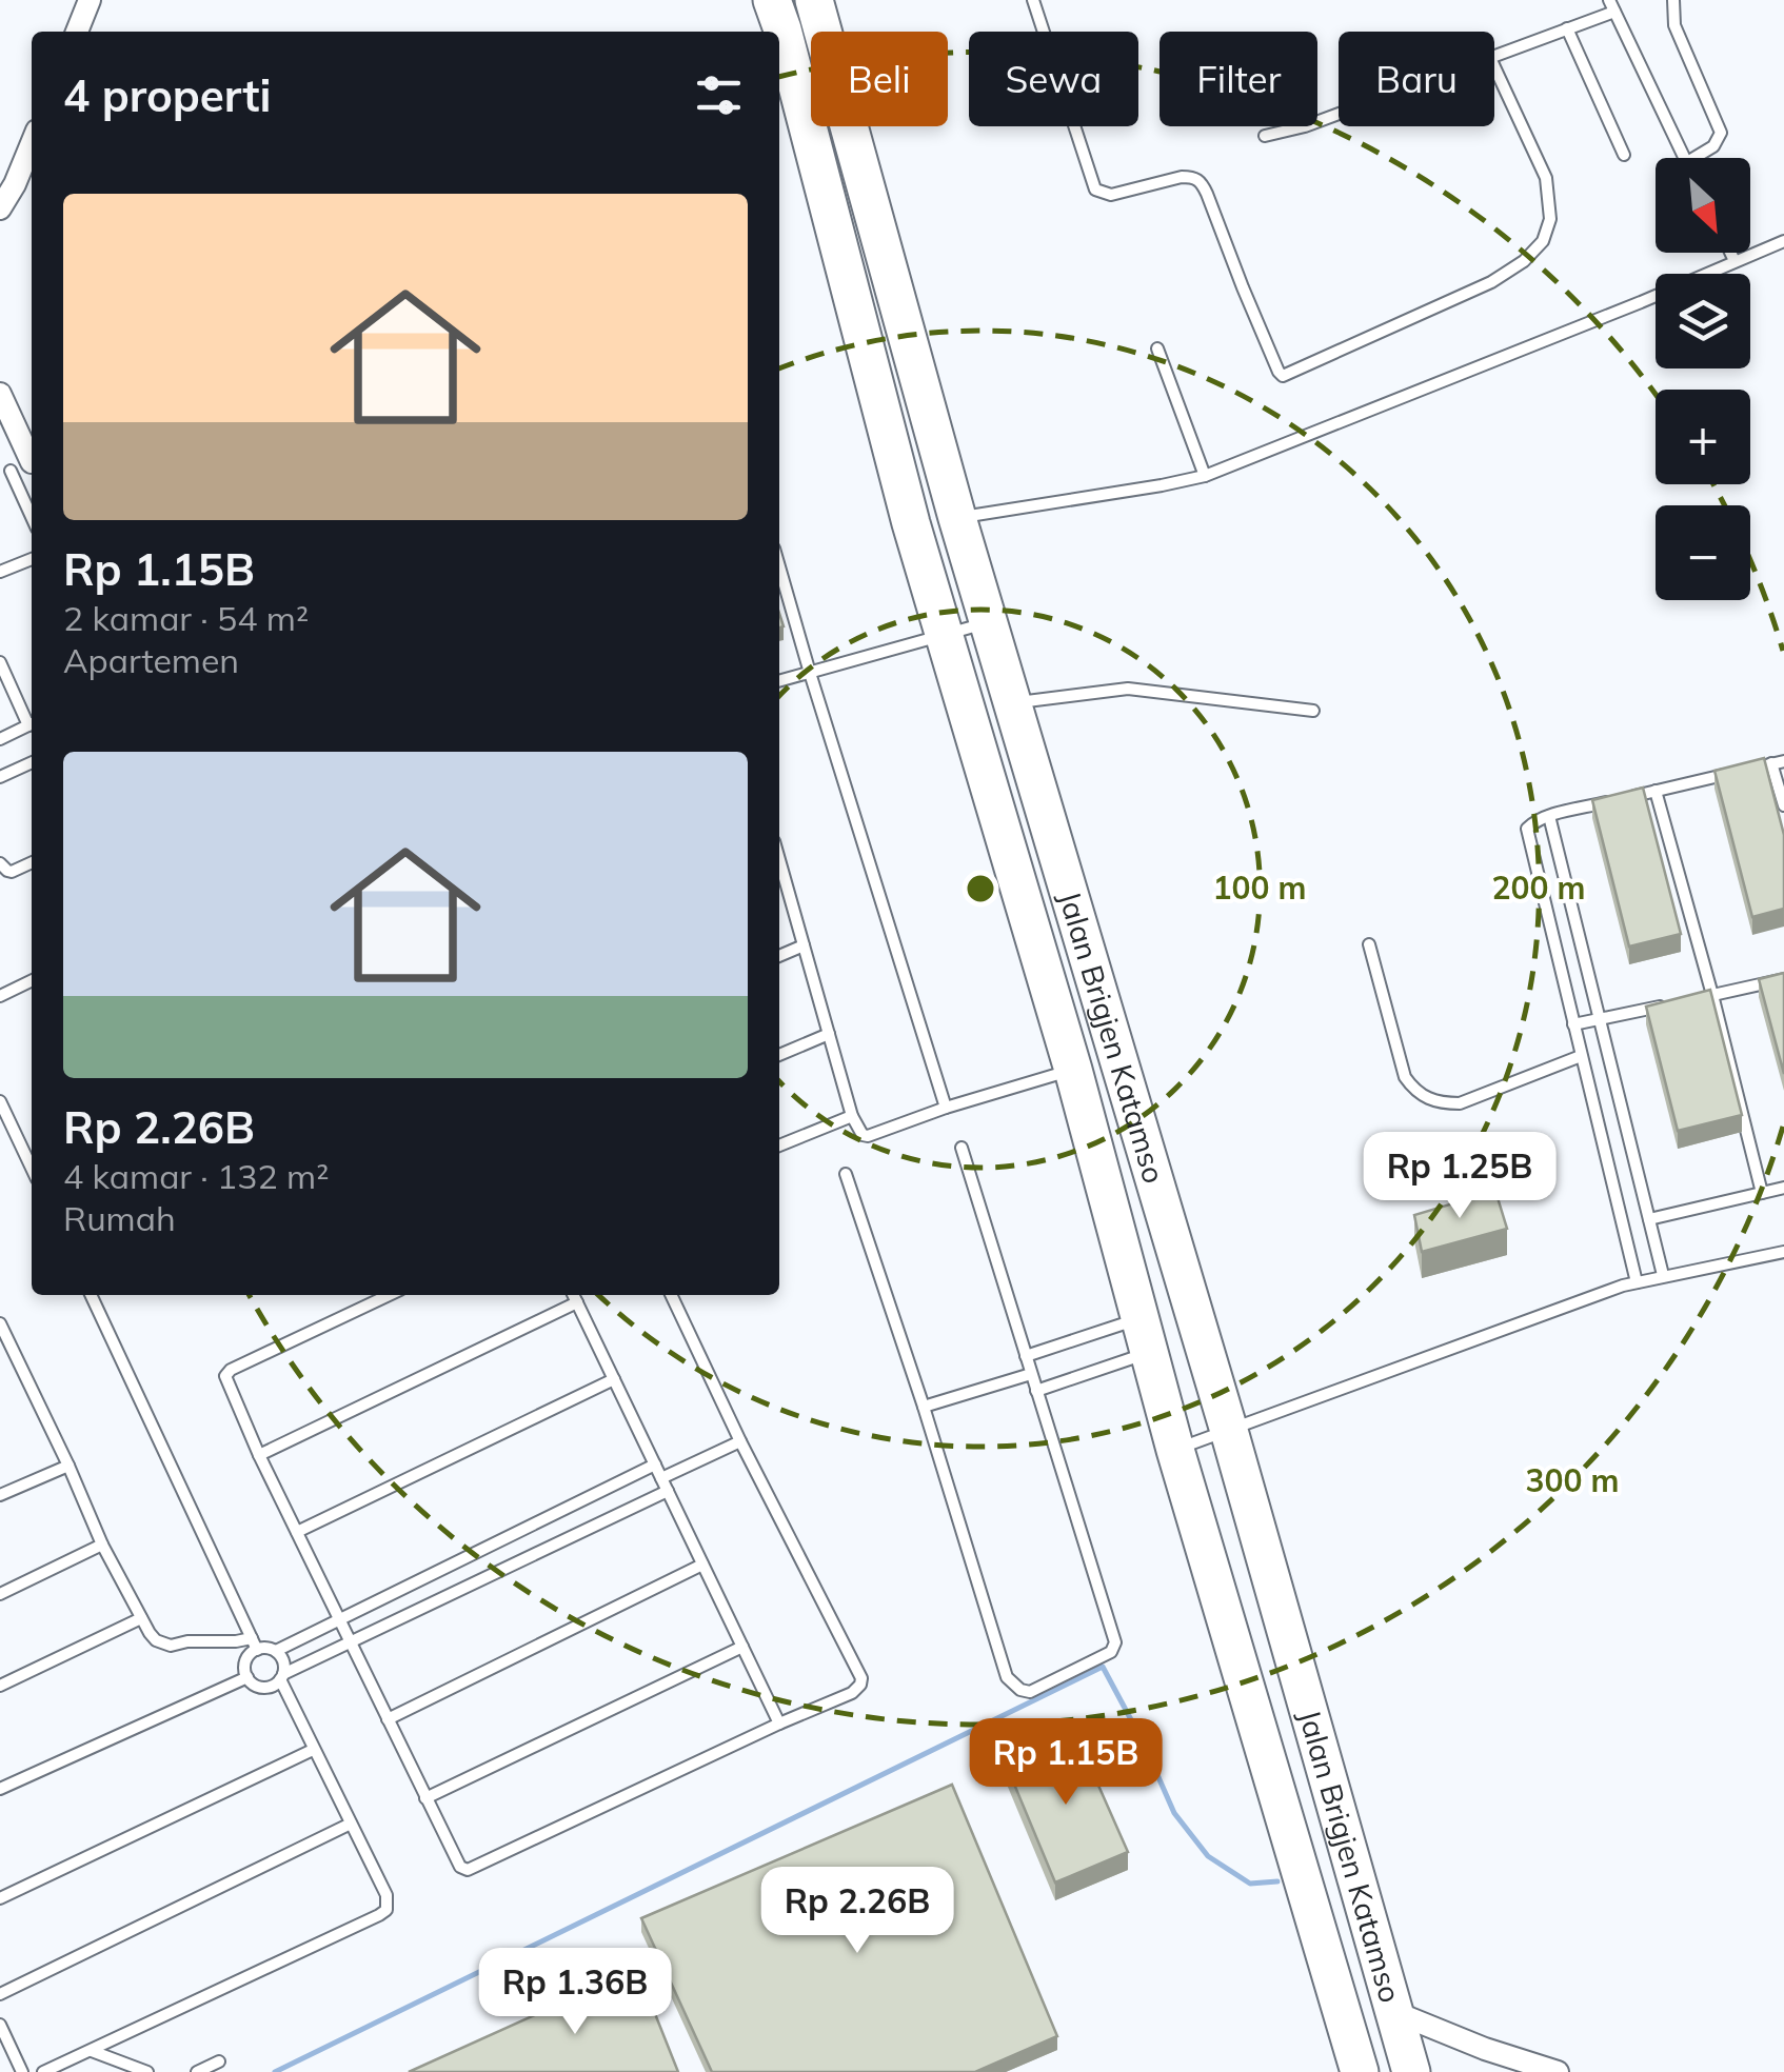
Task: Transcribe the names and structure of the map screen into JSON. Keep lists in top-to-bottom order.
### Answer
{
  "streets": {
    "highway": ["Jalan Brigjen Katamso"]
  },
  "north": "bottom right",
  "page": {
    "chip": [
      "Beli",
      "Sewa",
      "Filter",
      "Baru"
    ],
    "heading": "4 properti",
    "map_buttons": ["+", "−"],
    "list": [
      {
        "name": "Rp 1.15B",
        "note": "2 kamar · 54 m² · Apartemen"
      },
      {
        "name": "Rp 2.26B",
        "note": "4 kamar · 132 m² · Rumah"
      }
    ],
    "price": [
      "Rp 1.25B",
      "Rp 1.15B",
      "Rp 2.26B",
      "Rp 1.36B"
    ]
  },
  "rings": ["100 m", "200 m", "300 m"]
}
